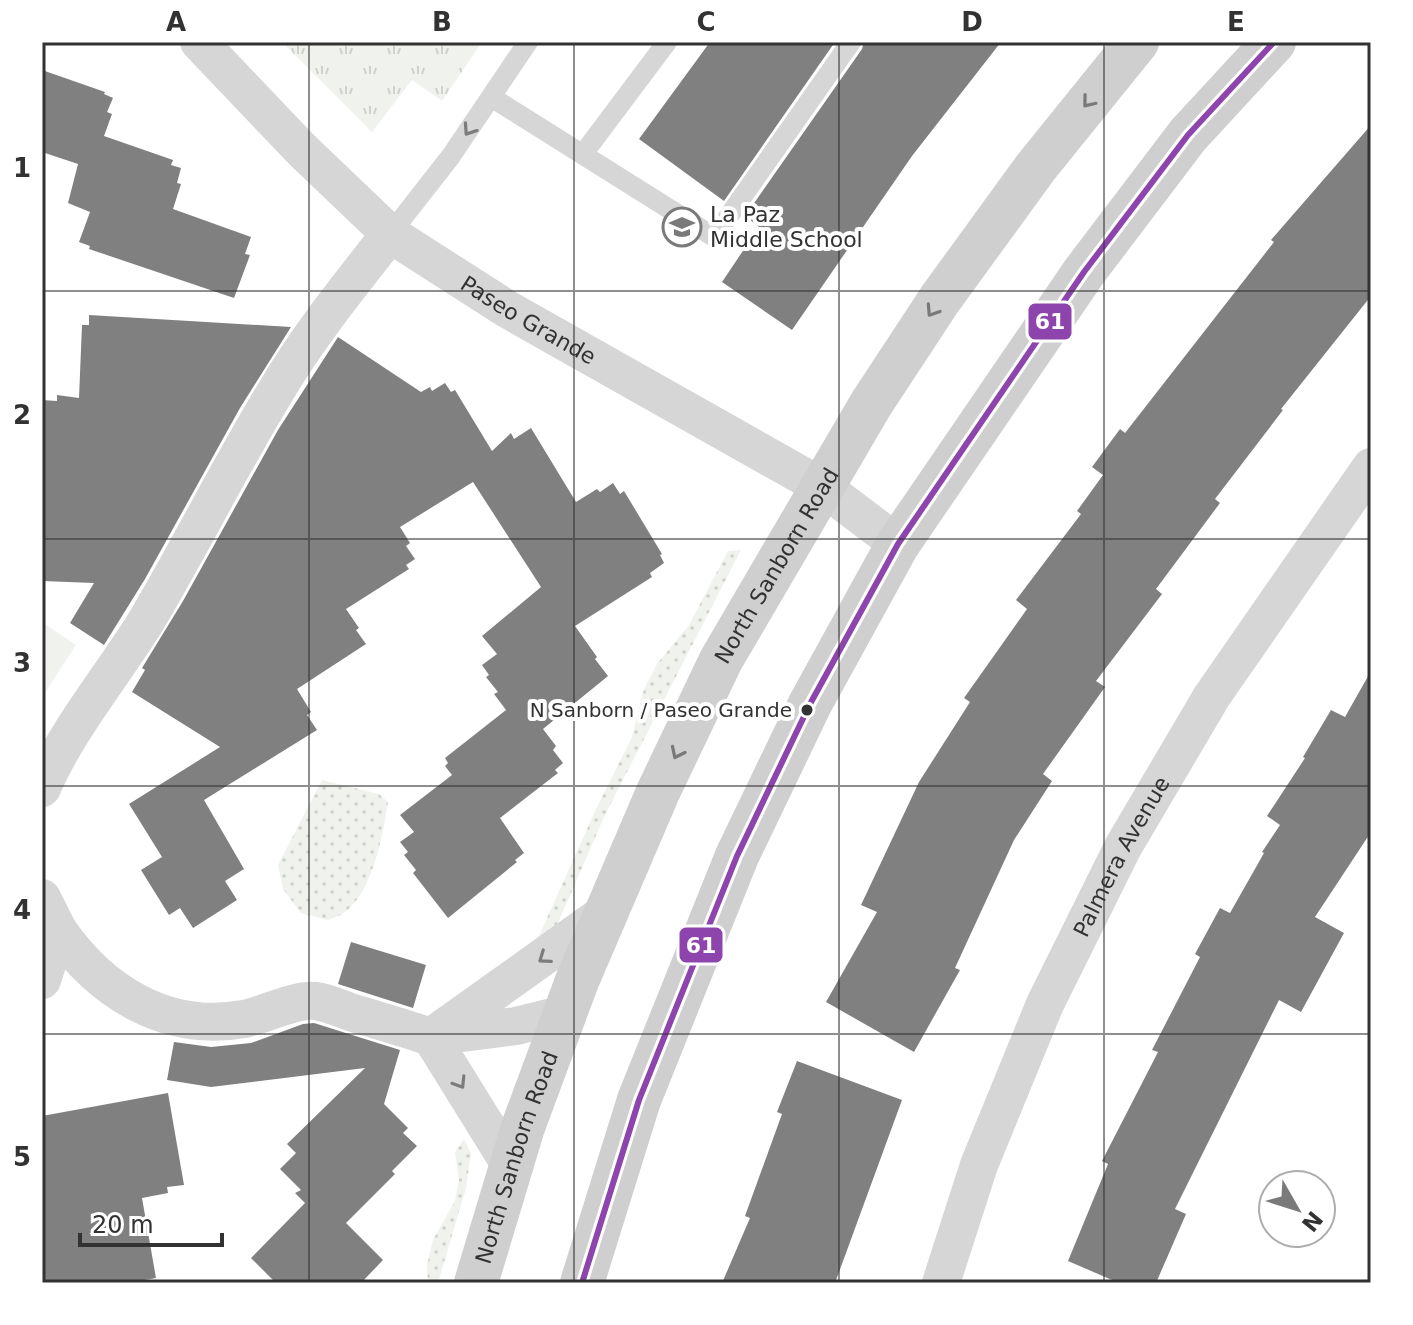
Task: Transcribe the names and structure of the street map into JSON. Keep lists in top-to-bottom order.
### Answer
{
  "streets": {
    "main road": ["North Sanborn Road"],
    "street": ["Paseo Grande", "Palmera Avenue"]
  },
  "crossings": [
    ["Paseo Grande", "North Sanborn Road"]
  ],
  "places": {
    "school or university": ["La Paz Middle School"],
    "other": ["N Sanborn / Paseo Grande"]
  },
  "lines": ["transit line 61"],
  "scale_bar": "20 m",
  "north": "bottom right",
  "grid": {
    "columns": [
      "A",
      "B",
      "C",
      "D",
      "E"
    ],
    "rows": [
      "1",
      "2",
      "3",
      "4",
      "5"
    ]
  }
}
